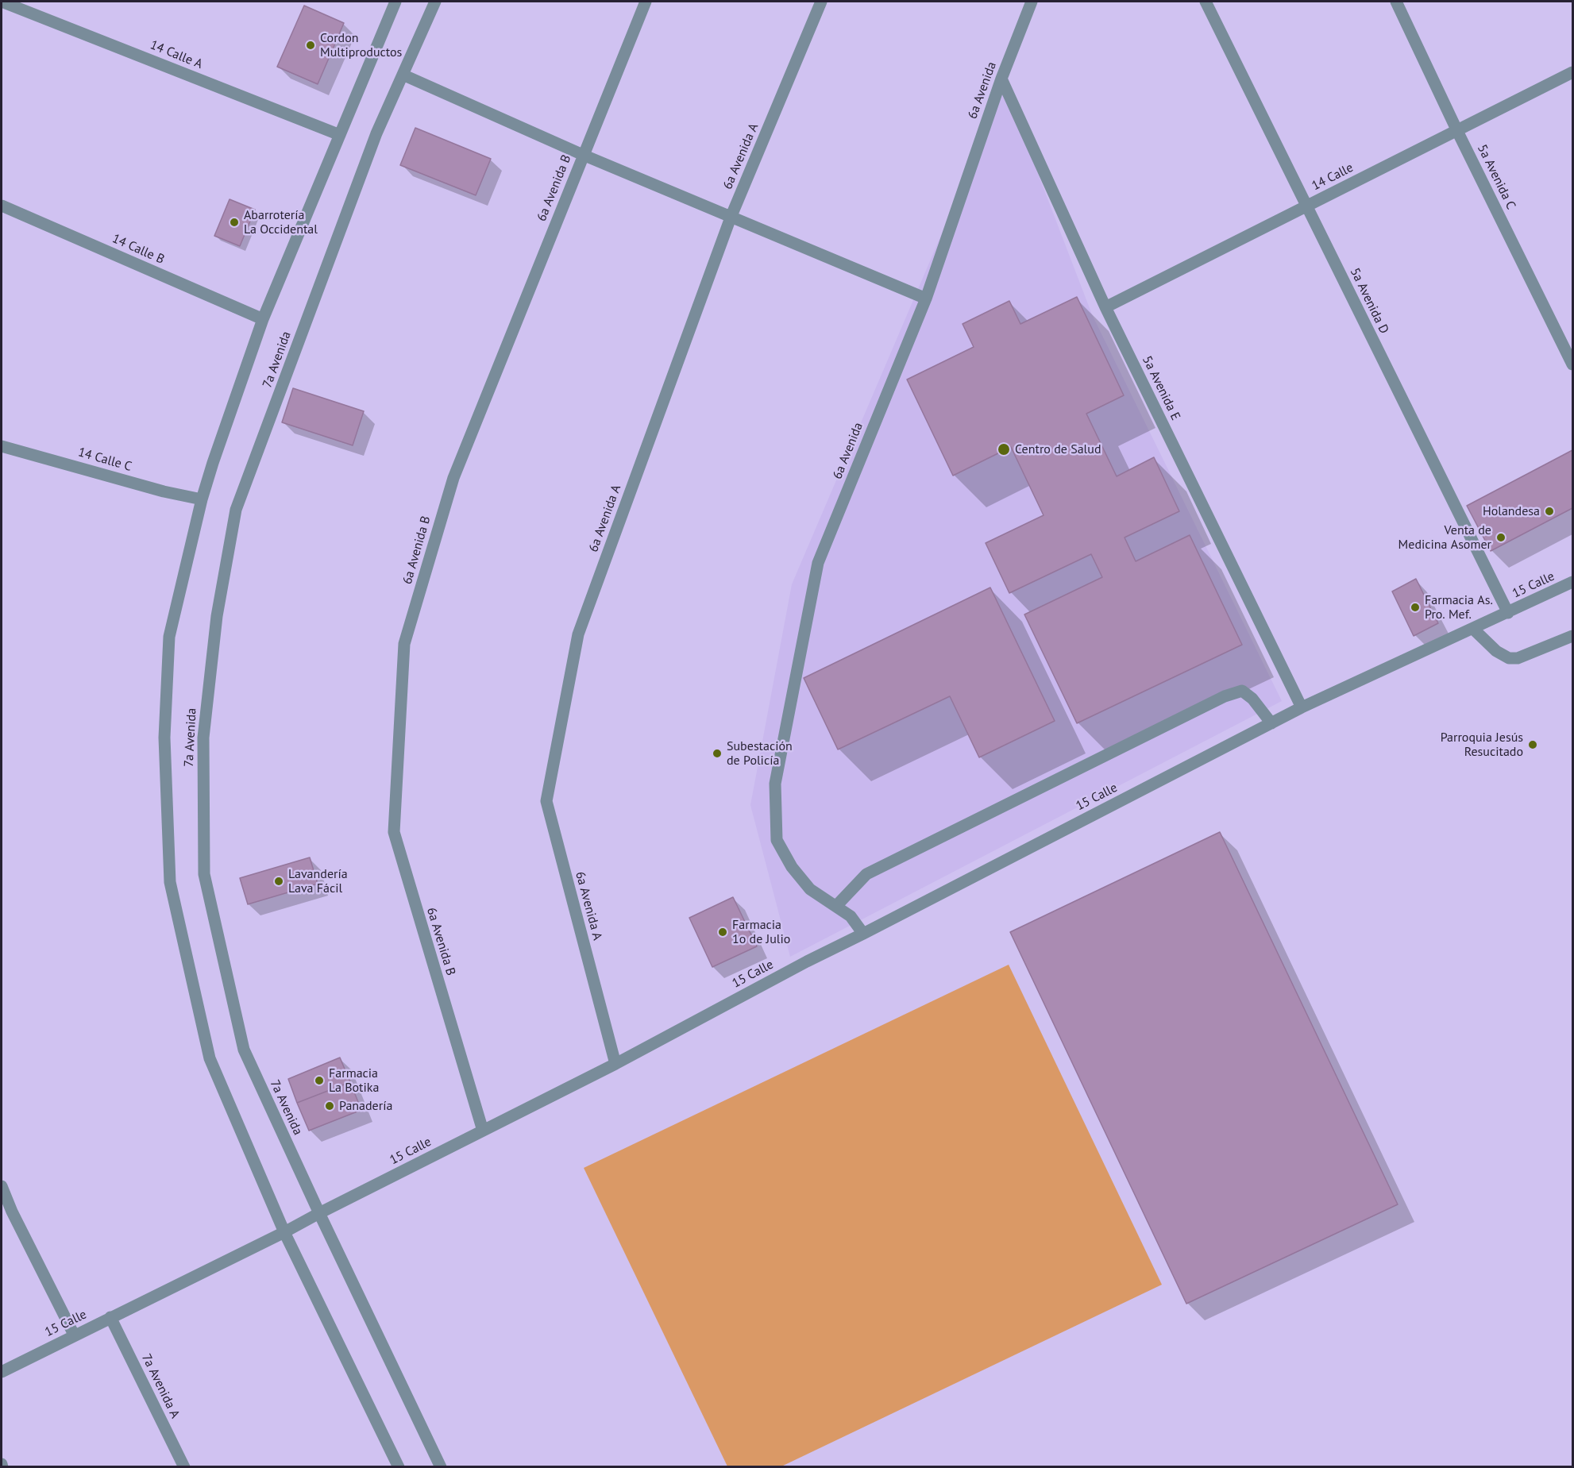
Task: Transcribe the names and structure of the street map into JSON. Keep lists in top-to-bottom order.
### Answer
{
  "streets": {
    "street": [
      "14 Calle A",
      "6a Avenida",
      "6a Avenida A",
      "14 Calle",
      "5a Avenida C",
      "6a Avenida B",
      "14 Calle B",
      "5a Avenida D",
      "7a Avenida",
      "5a Avenida E",
      "14 Calle C",
      "15 Calle",
      "7a Avenida A"
    ]
  },
  "crossings": [
    ["14 Calle A", "7a Avenida"],
    ["6a Avenida", "5a Avenida E"],
    ["6a Avenida", "15 Calle"],
    ["6a Avenida A", "15 Calle"],
    ["14 Calle", "5a Avenida C"],
    ["14 Calle", "5a Avenida D"],
    ["14 Calle", "5a Avenida E"],
    ["6a Avenida B", "15 Calle"],
    ["14 Calle B", "7a Avenida"],
    ["5a Avenida D", "15 Calle"],
    ["7a Avenida", "14 Calle C"],
    ["7a Avenida", "15 Calle"],
    ["5a Avenida E", "15 Calle"],
    ["15 Calle", "7a Avenida A"]
  ],
  "places": [
    "Cordon Multiproductos",
    "Abarrotería La Occidental",
    "Centro de Salud",
    "Holandesa",
    "Venta de Medicina Asomer",
    "Farmacia As. Pro. Mef.",
    "Parroquia Jesús Resucitado",
    "Subestación de Policía",
    "Lavandería Lava Fácil",
    "Farmacia 1o de Julio",
    "Farmacia La Botika",
    "Panadería"
  ]
}
